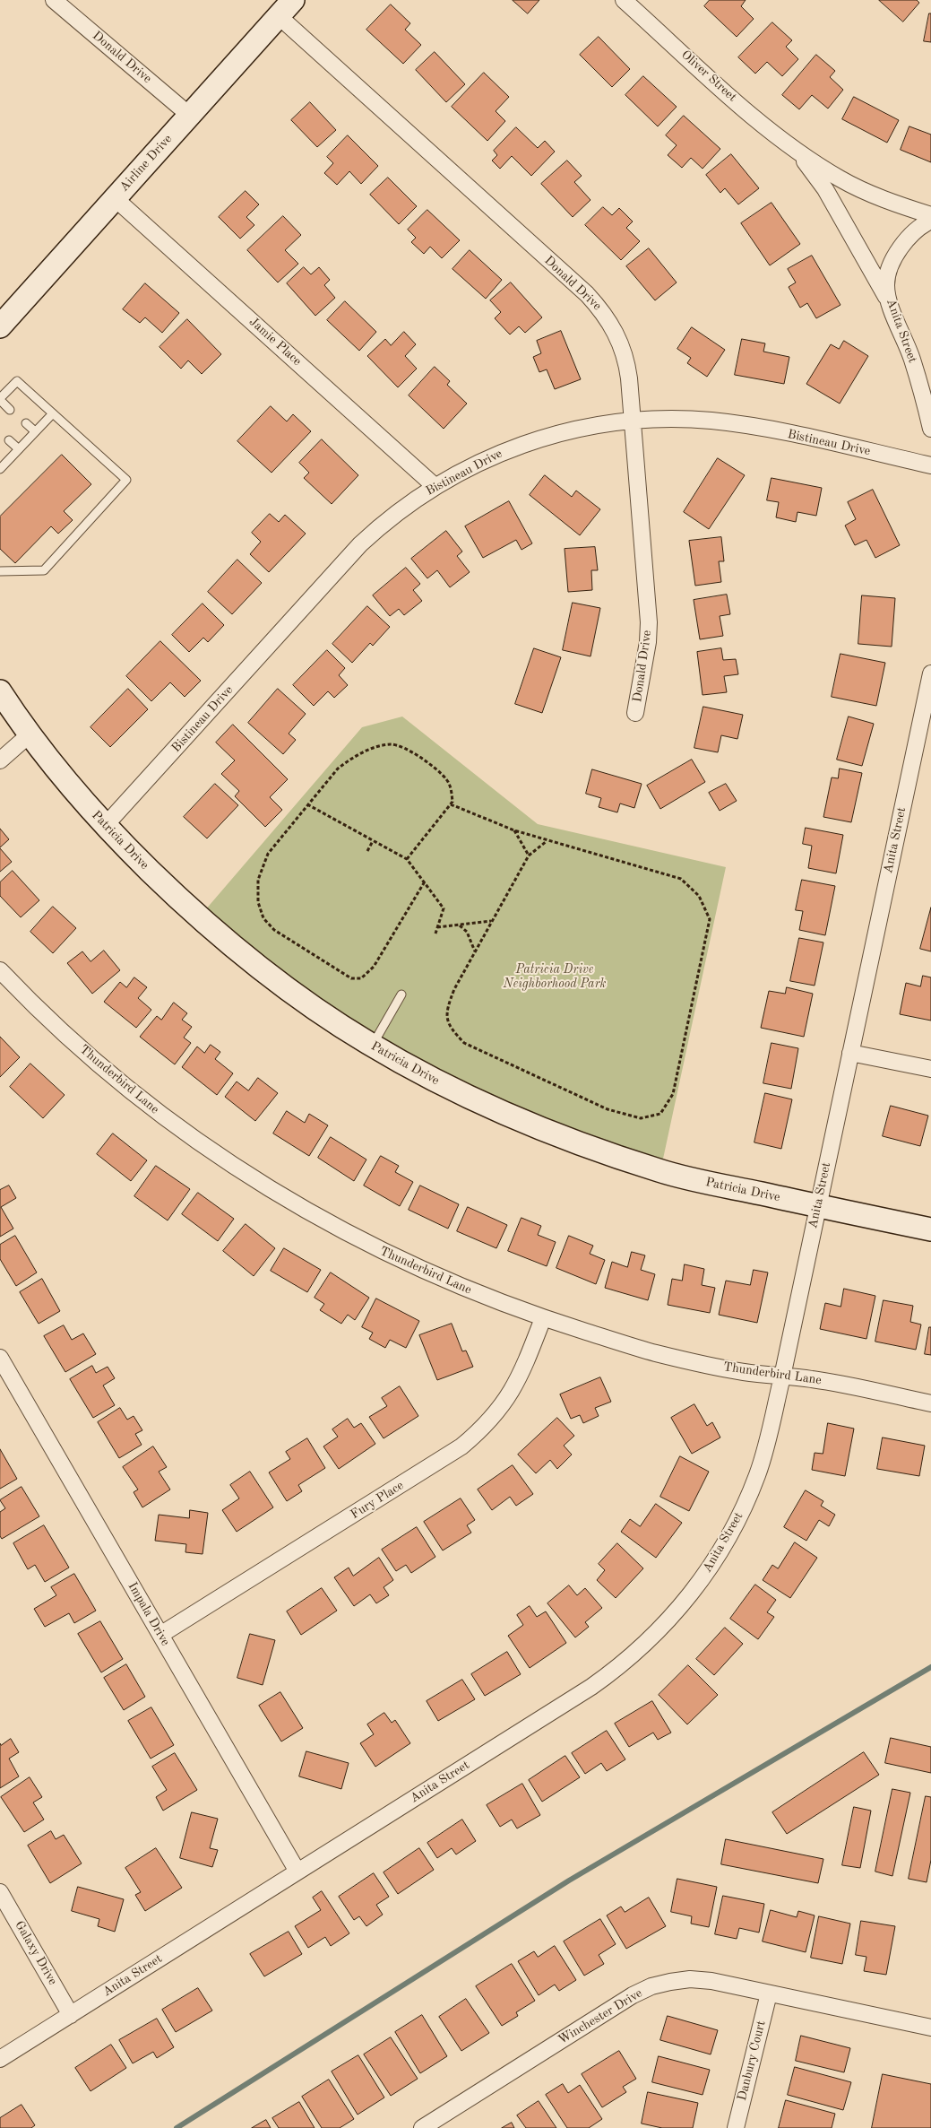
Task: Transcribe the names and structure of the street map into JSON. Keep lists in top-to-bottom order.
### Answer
{
  "streets": {
    "street": [
      "Donald Drive",
      "Oliver Street",
      "Airline Drive",
      "Anita Street",
      "Jamie Place",
      "Bistineau Drive",
      "Patricia Drive",
      "Thunderbird Lane",
      "Fury Place",
      "Impala Drive",
      "Galaxy Drive",
      "Winchester Drive",
      "Danbury Court"
    ]
  },
  "crossings": [
    ["Donald Drive", "Airline Drive"],
    ["Donald Drive", "Bistineau Drive"],
    ["Oliver Street", "Anita Street"],
    ["Airline Drive", "Jamie Place"],
    ["Anita Street", "Patricia Drive"],
    ["Anita Street", "Thunderbird Lane"],
    ["Anita Street", "Impala Drive"],
    ["Anita Street", "Galaxy Drive"],
    ["Jamie Place", "Bistineau Drive"],
    ["Bistineau Drive", "Patricia Drive"],
    ["Thunderbird Lane", "Fury Place"],
    ["Fury Place", "Impala Drive"],
    ["Winchester Drive", "Danbury Court"]
  ],
  "parks": ["Patricia Drive Neighborhood Park"]
}
